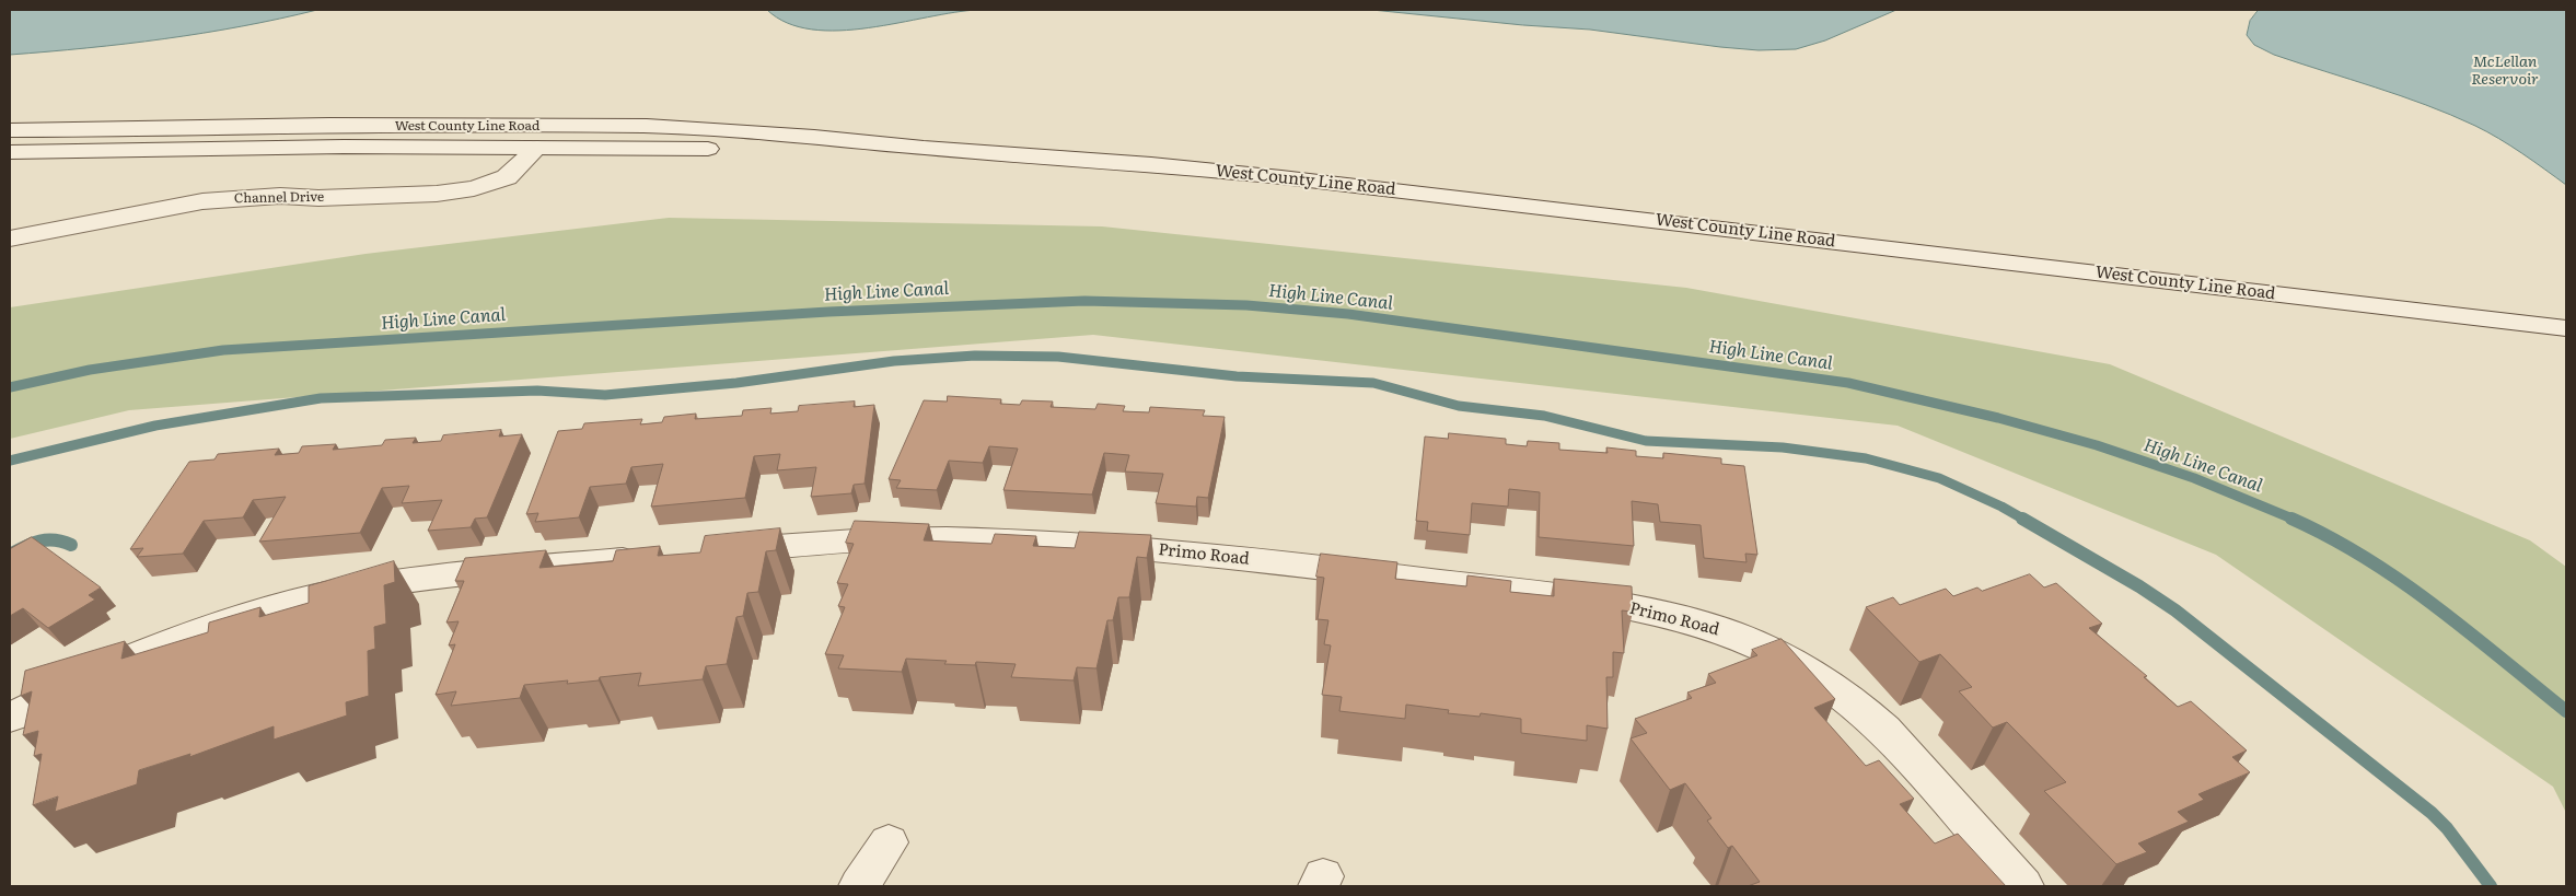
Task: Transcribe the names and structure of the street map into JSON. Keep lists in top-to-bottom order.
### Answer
{
  "streets": {
    "main road": ["West County Line Road", "Channel Drive", "Primo Road"]
  },
  "crossings": [
    ["West County Line Road", "Channel Drive"]
  ],
  "water": ["McLellan Reservoir", "High Line Canal"]
}
